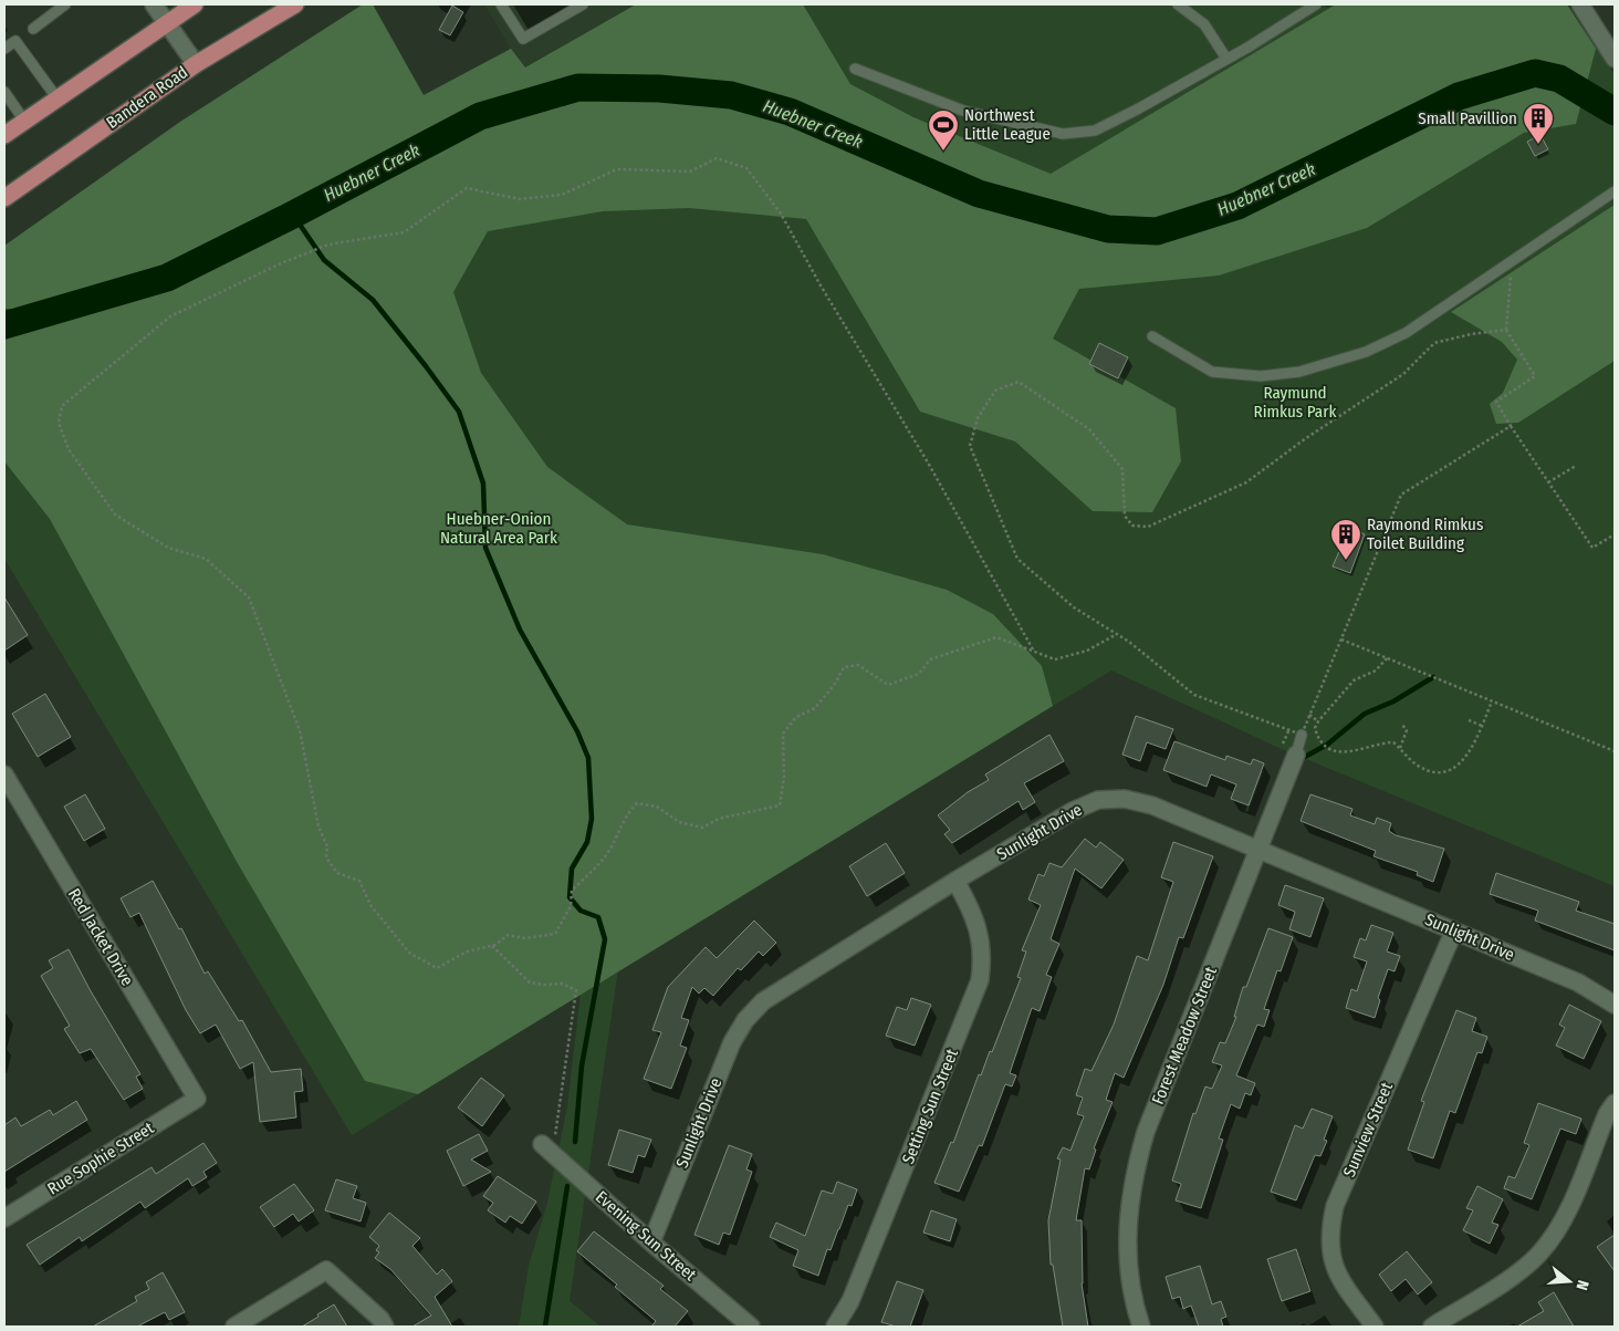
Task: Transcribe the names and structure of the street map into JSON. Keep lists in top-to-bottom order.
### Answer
{
  "streets": {
    "main road": ["Bandera Road"],
    "street": [
      "Sunlight Drive",
      "Red Jacket Drive",
      "Forest Meadow Street",
      "Setting Sun Street",
      "Sunview Street",
      "Rue Sophie Street",
      "Evening Sun Street"
    ]
  },
  "crossings": [
    ["Sunlight Drive", "Forest Meadow Street"],
    ["Sunlight Drive", "Setting Sun Street"],
    ["Sunlight Drive", "Sunview Street"],
    ["Sunlight Drive", "Evening Sun Street"],
    ["Red Jacket Drive", "Rue Sophie Street"]
  ],
  "water": ["Huebner Creek"],
  "parks": ["Raymund Rimkus Park", "Huebner-Onion Natural Area Park"],
  "places": {
    "building": ["Small Pavillion", "Raymond Rimkus Toilet Building"],
    "sports": ["Northwest Little League"]
  },
  "north": "right"
}
